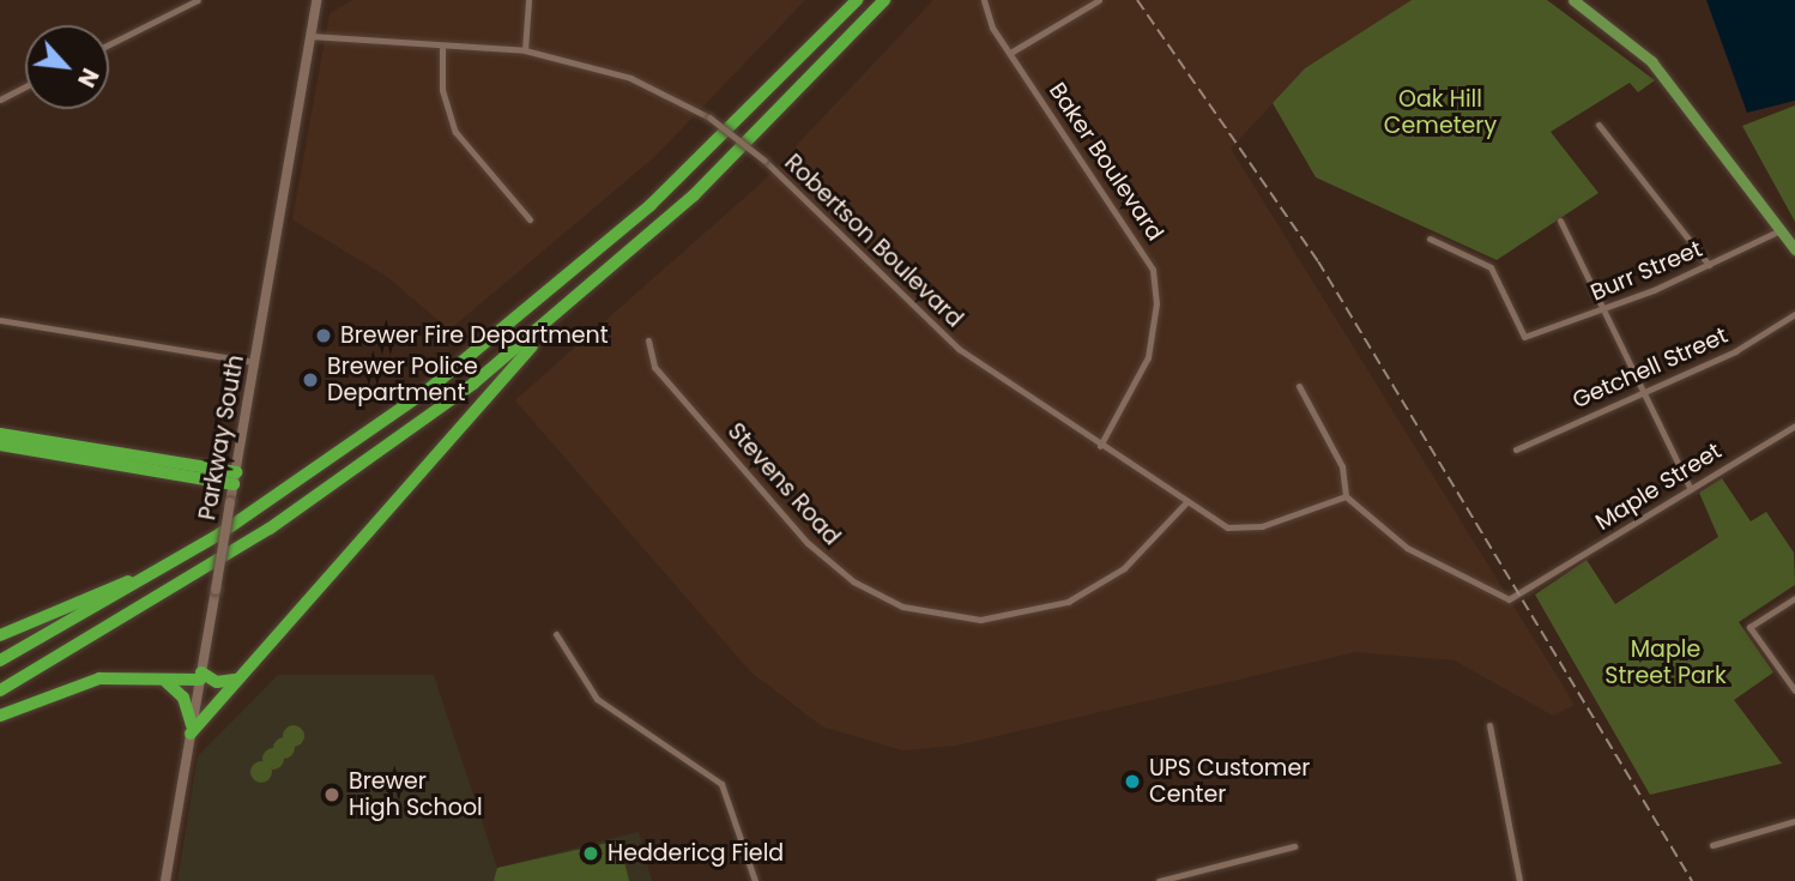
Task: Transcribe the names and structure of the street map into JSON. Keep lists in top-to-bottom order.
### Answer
{
  "streets": {
    "main road": ["Parkway South"],
    "street": [
      "Baker Boulevard",
      "Robertson Boulevard",
      "Burr Street",
      "Getchell Street",
      "Stevens Road",
      "Maple Street"
    ]
  },
  "crossings": [
    ["Baker Boulevard", "Robertson Boulevard"],
    ["Robertson Boulevard", "Parkway South"],
    ["Robertson Boulevard", "Stevens Road"],
    ["Robertson Boulevard", "Maple Street"]
  ],
  "parks": ["Oak Hill Cemetery", "Maple Street Park"],
  "places": [
    "Brewer Fire Department",
    "Brewer Police Department",
    "UPS Customer Center",
    "Brewer High School",
    "Heddericg Field"
  ],
  "north": "bottom right"
}
